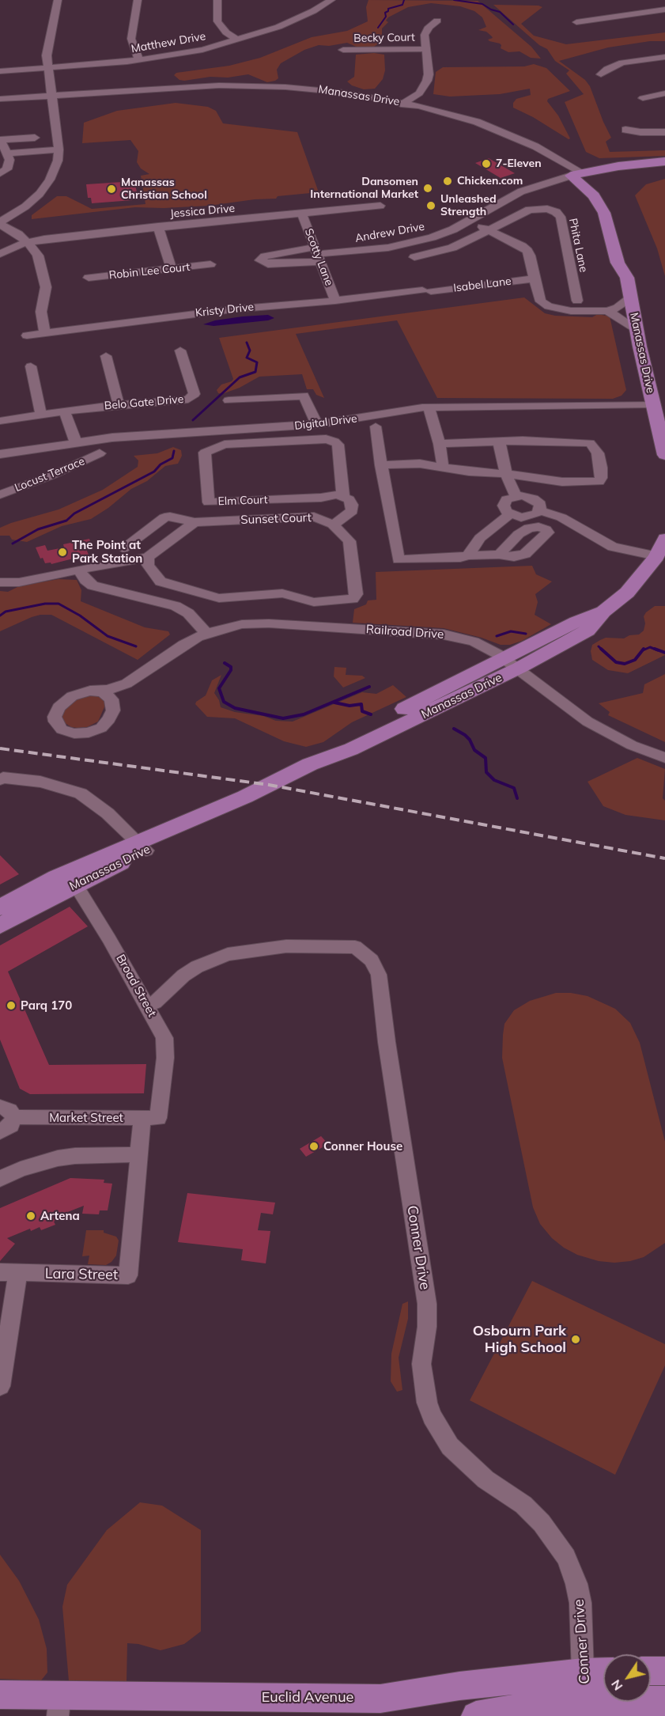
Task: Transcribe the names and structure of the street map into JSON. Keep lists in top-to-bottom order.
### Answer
{
  "streets": {
    "main road": ["Manassas Drive", "Euclid Avenue"],
    "street": [
      "Becky Court",
      "Matthew Drive",
      "Jessica Drive",
      "Andrew Drive",
      "Phita Lane",
      "Scotty Lane",
      "Robin Lee Court",
      "Isabel Lane",
      "Kristy Drive",
      "Belo Gate Drive",
      "Digital Drive",
      "Locust Terrace",
      "Elm Court",
      "Sunset Court",
      "Railroad Drive",
      "Broad Street",
      "Market Street",
      "Conner Drive",
      "Lara Street"
    ]
  },
  "crossings": [
    ["Manassas Drive", "Andrew Drive"],
    ["Manassas Drive", "Digital Drive"],
    ["Manassas Drive", "Railroad Drive"],
    ["Manassas Drive", "Broad Street"],
    ["Jessica Drive", "Scotty Lane"],
    ["Andrew Drive", "Scotty Lane"],
    ["Scotty Lane", "Kristy Drive"],
    ["Isabel Lane", "Kristy Drive"],
    ["Broad Street", "Market Street"],
    ["Broad Street", "Lara Street"],
    ["Market Street", "Lara Street"],
    ["Conner Drive", "Euclid Avenue"]
  ],
  "places": [
    "7-Eleven",
    "Chicken.com",
    "Dansomen International Market",
    "Manassas Christian School",
    "Unleashed Strength",
    "The Point at Park Station",
    "Parq 170",
    "Conner House",
    "Artena",
    "Osbourn Park High School"
  ],
  "north": "bottom left"
}
